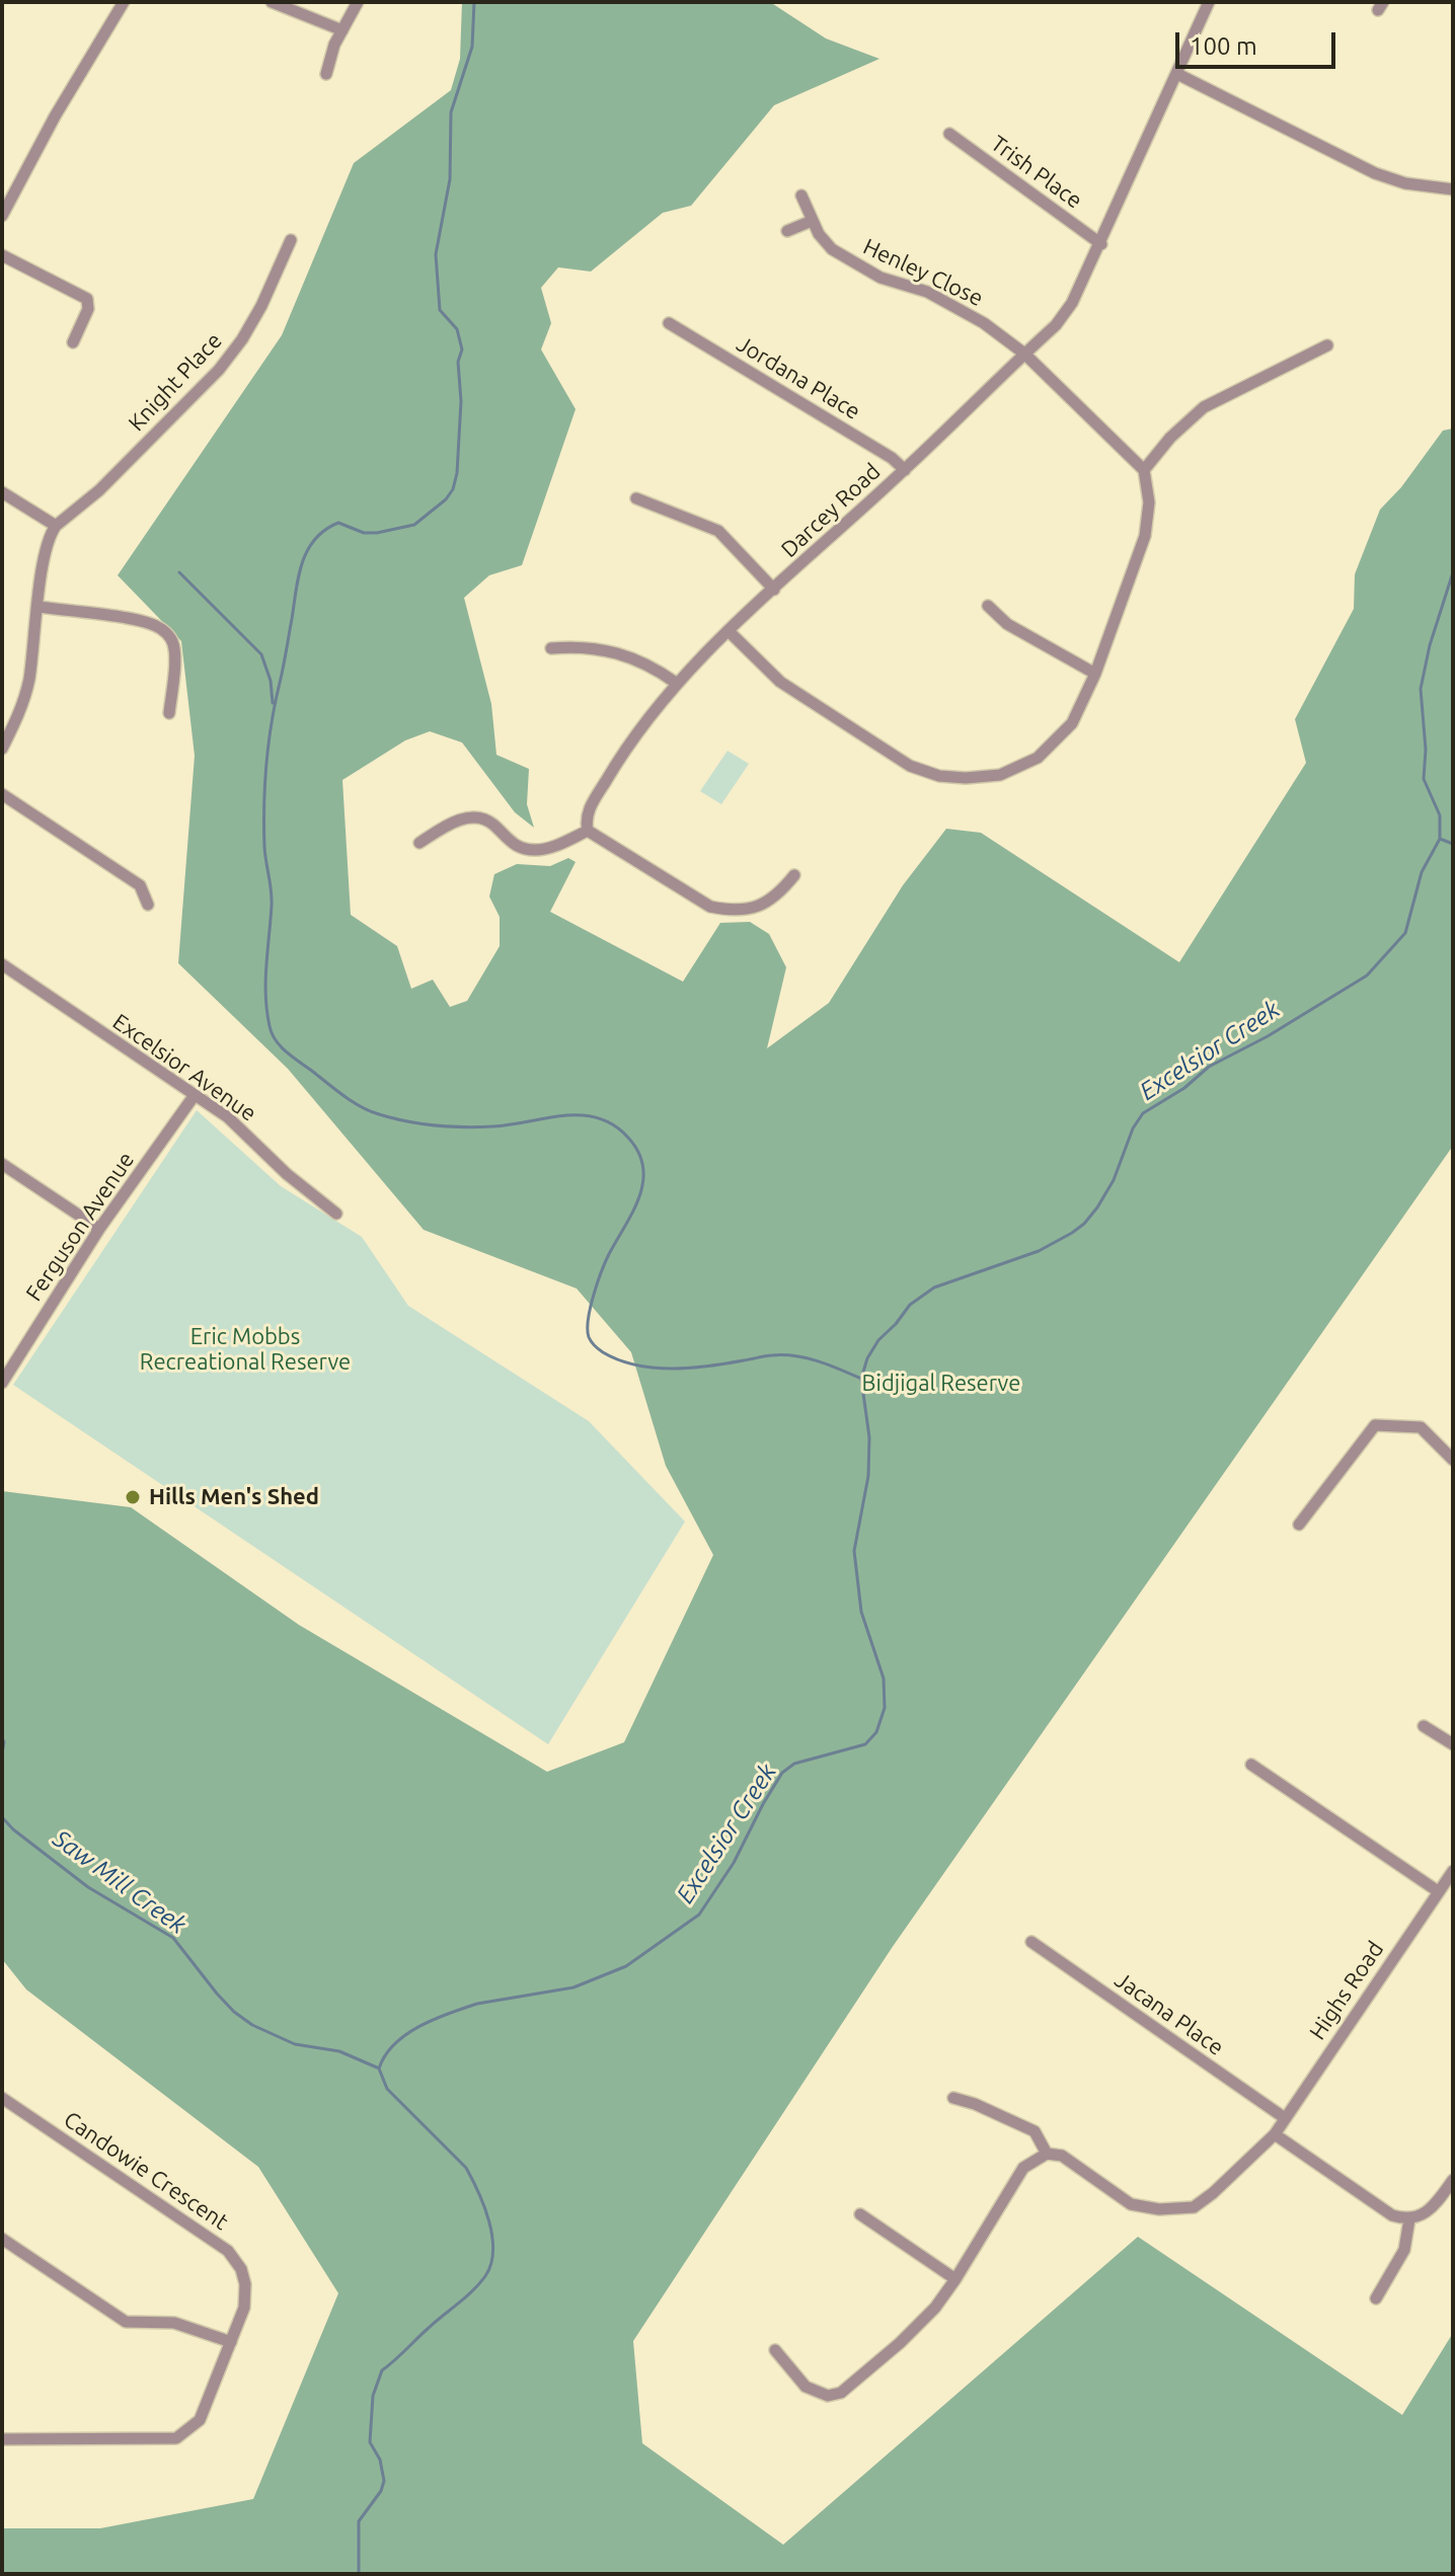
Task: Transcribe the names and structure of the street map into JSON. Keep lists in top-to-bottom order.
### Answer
{
  "streets": {
    "street": [
      "Trish Place",
      "Henley Close",
      "Jordana Place",
      "Knight Place",
      "Darcey Road",
      "Excelsior Avenue",
      "Ferguson Avenue",
      "Highs Road",
      "Jacana Place",
      "Candowie Crescent"
    ]
  },
  "crossings": [
    ["Trish Place", "Darcey Road"],
    ["Henley Close", "Darcey Road"],
    ["Jordana Place", "Darcey Road"],
    ["Excelsior Avenue", "Ferguson Avenue"],
    ["Highs Road", "Jacana Place"]
  ],
  "water": ["Excelsior Creek", "Saw Mill Creek"],
  "parks": ["Eric Mobbs Recreational Reserve", "Bidjigal Reserve"],
  "places": ["Hills Men's Shed"],
  "scale_bar": "100 m"
}
